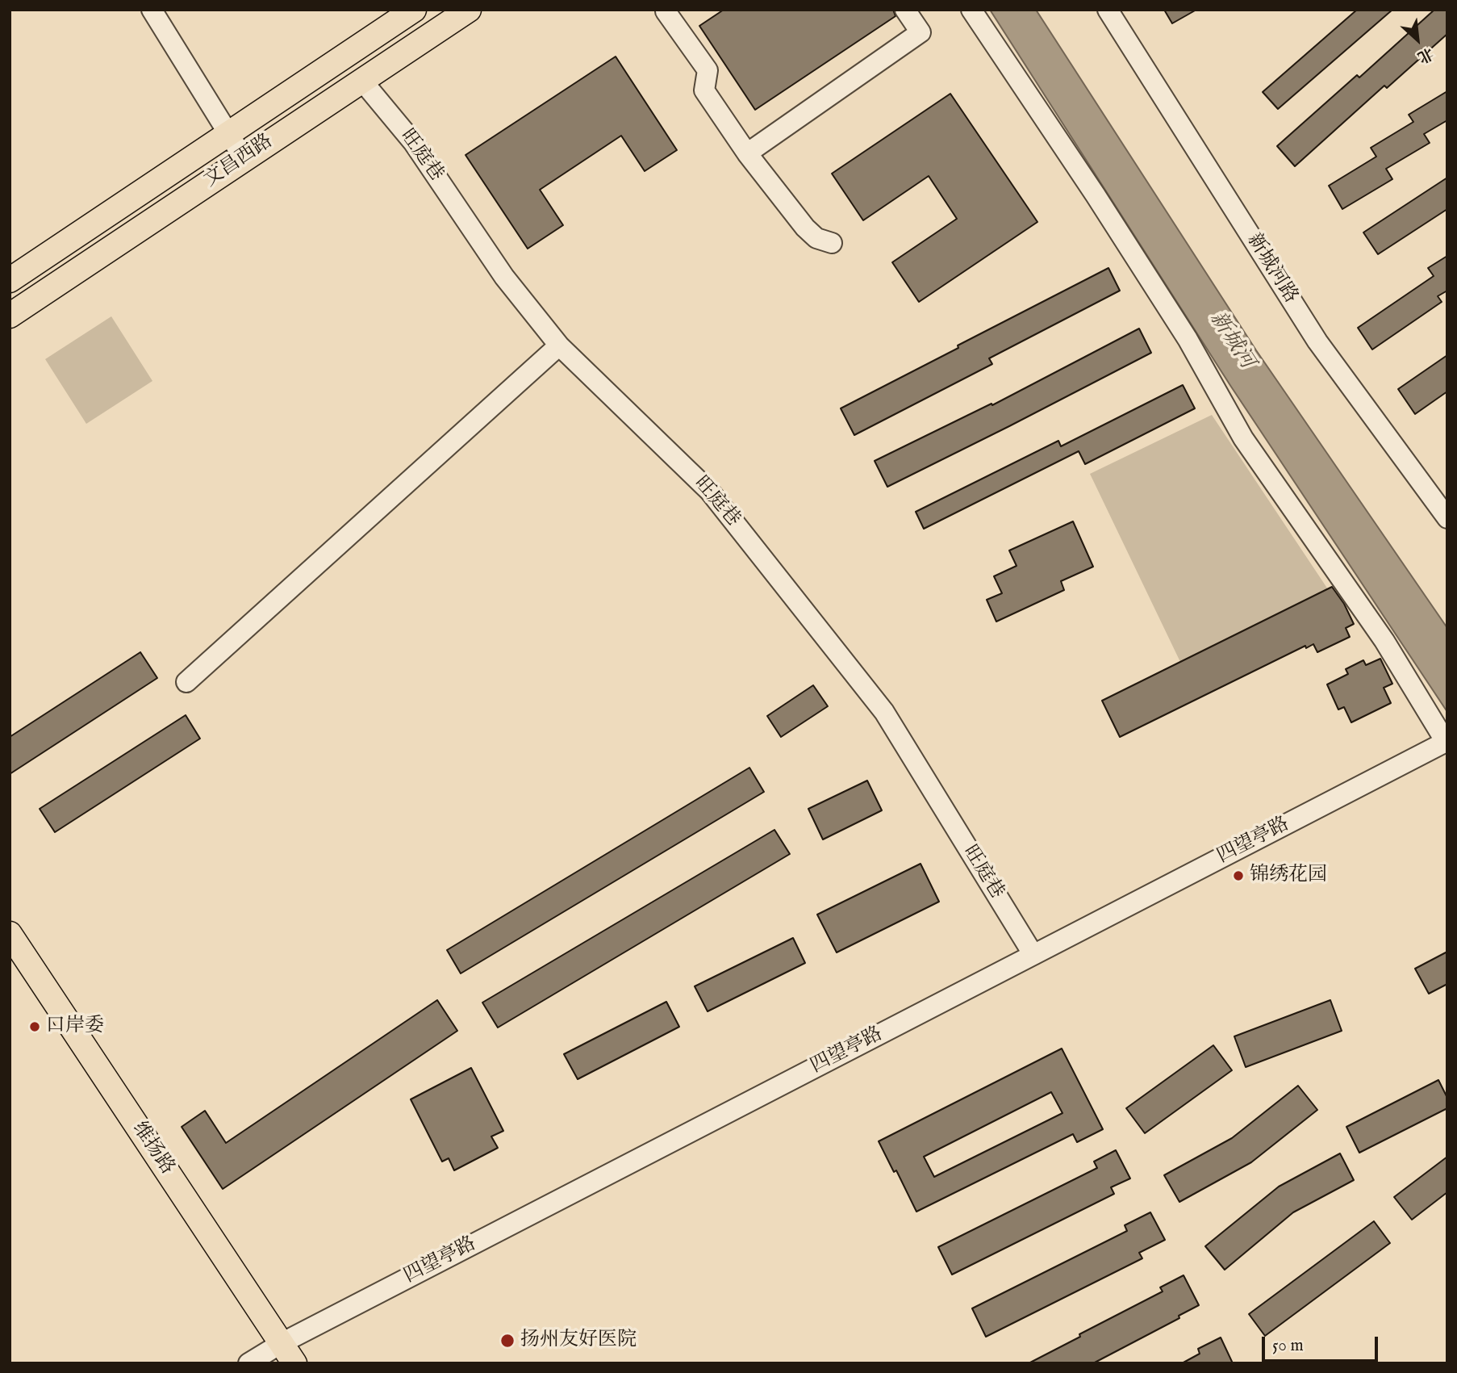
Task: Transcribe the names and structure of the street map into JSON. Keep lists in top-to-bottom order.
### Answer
{
  "streets": {
    "main road": ["文昌西路", "维扬路"],
    "street": ["旺庭巷", "新城河路", "四望亭路"]
  },
  "crossings": [
    ["旺庭巷", "文昌西路"],
    ["旺庭巷", "四望亭路"],
    ["四望亭路", "维扬路"]
  ],
  "water": ["新城河"],
  "places": ["锦绣花园", "口岸委", "扬州友好医院"],
  "scale_bar": "50 m",
  "north": "bottom right"
}
